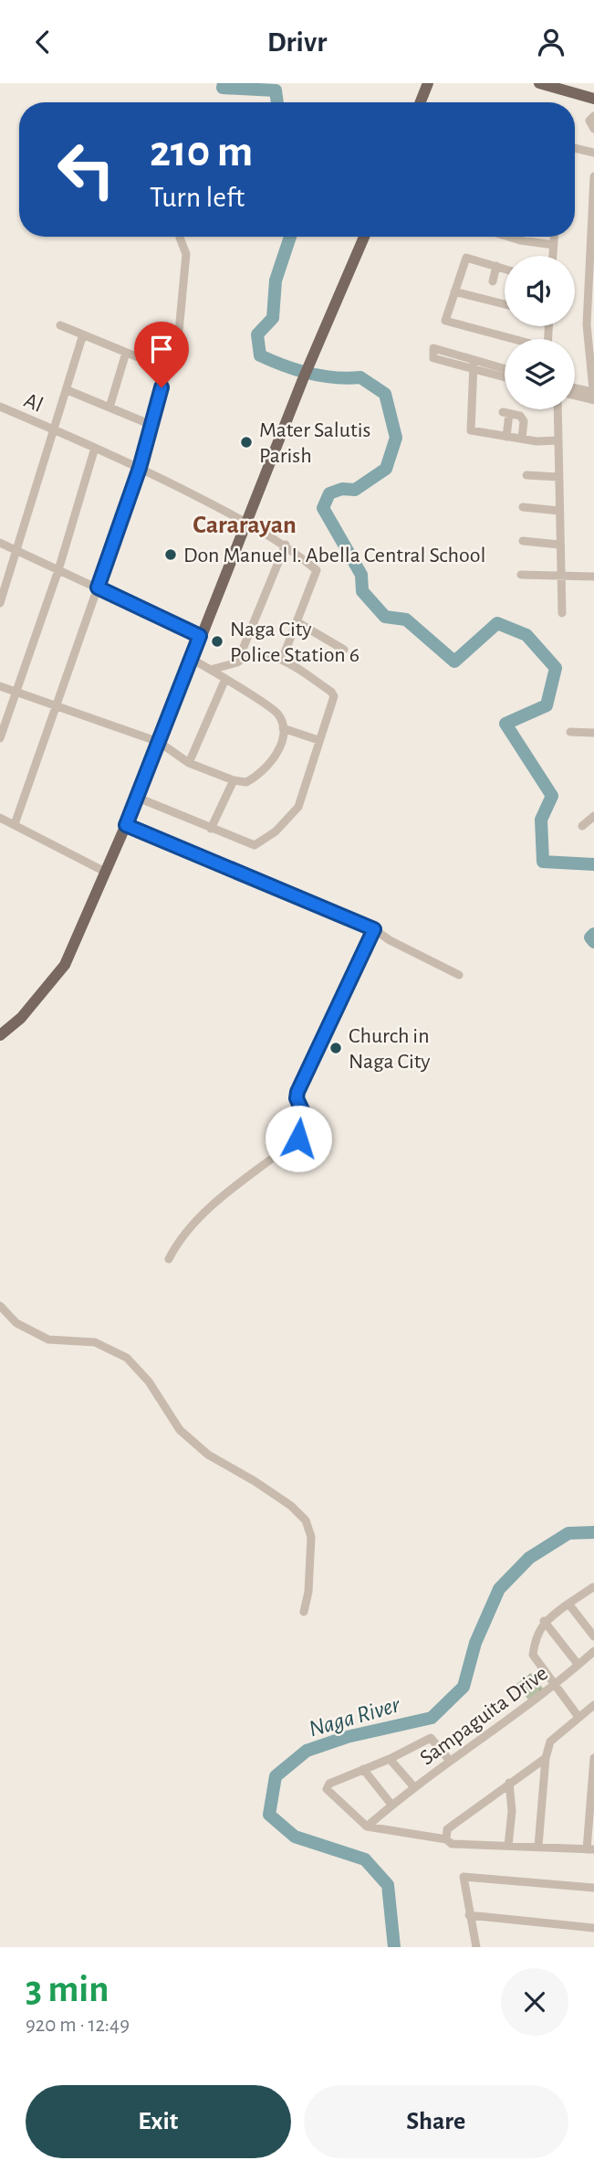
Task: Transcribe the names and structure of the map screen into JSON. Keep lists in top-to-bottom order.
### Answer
{
  "streets": {
    "street": ["Al", "Sampaguita Drive"]
  },
  "districts": ["Cararayan"],
  "water": ["Naga River"],
  "places": [
    "Mater Salutis Parish",
    "Don Manuel I. Abella Central School",
    "Naga City Police Station 6",
    "Church in Naga City"
  ],
  "page": {
    "header": "Drivr",
    "turn": ["210 m", "Turn left"],
    "heading": ["3 min", "920 m · 12:49"],
    "buttons": ["Exit", "Share"]
  }
}
